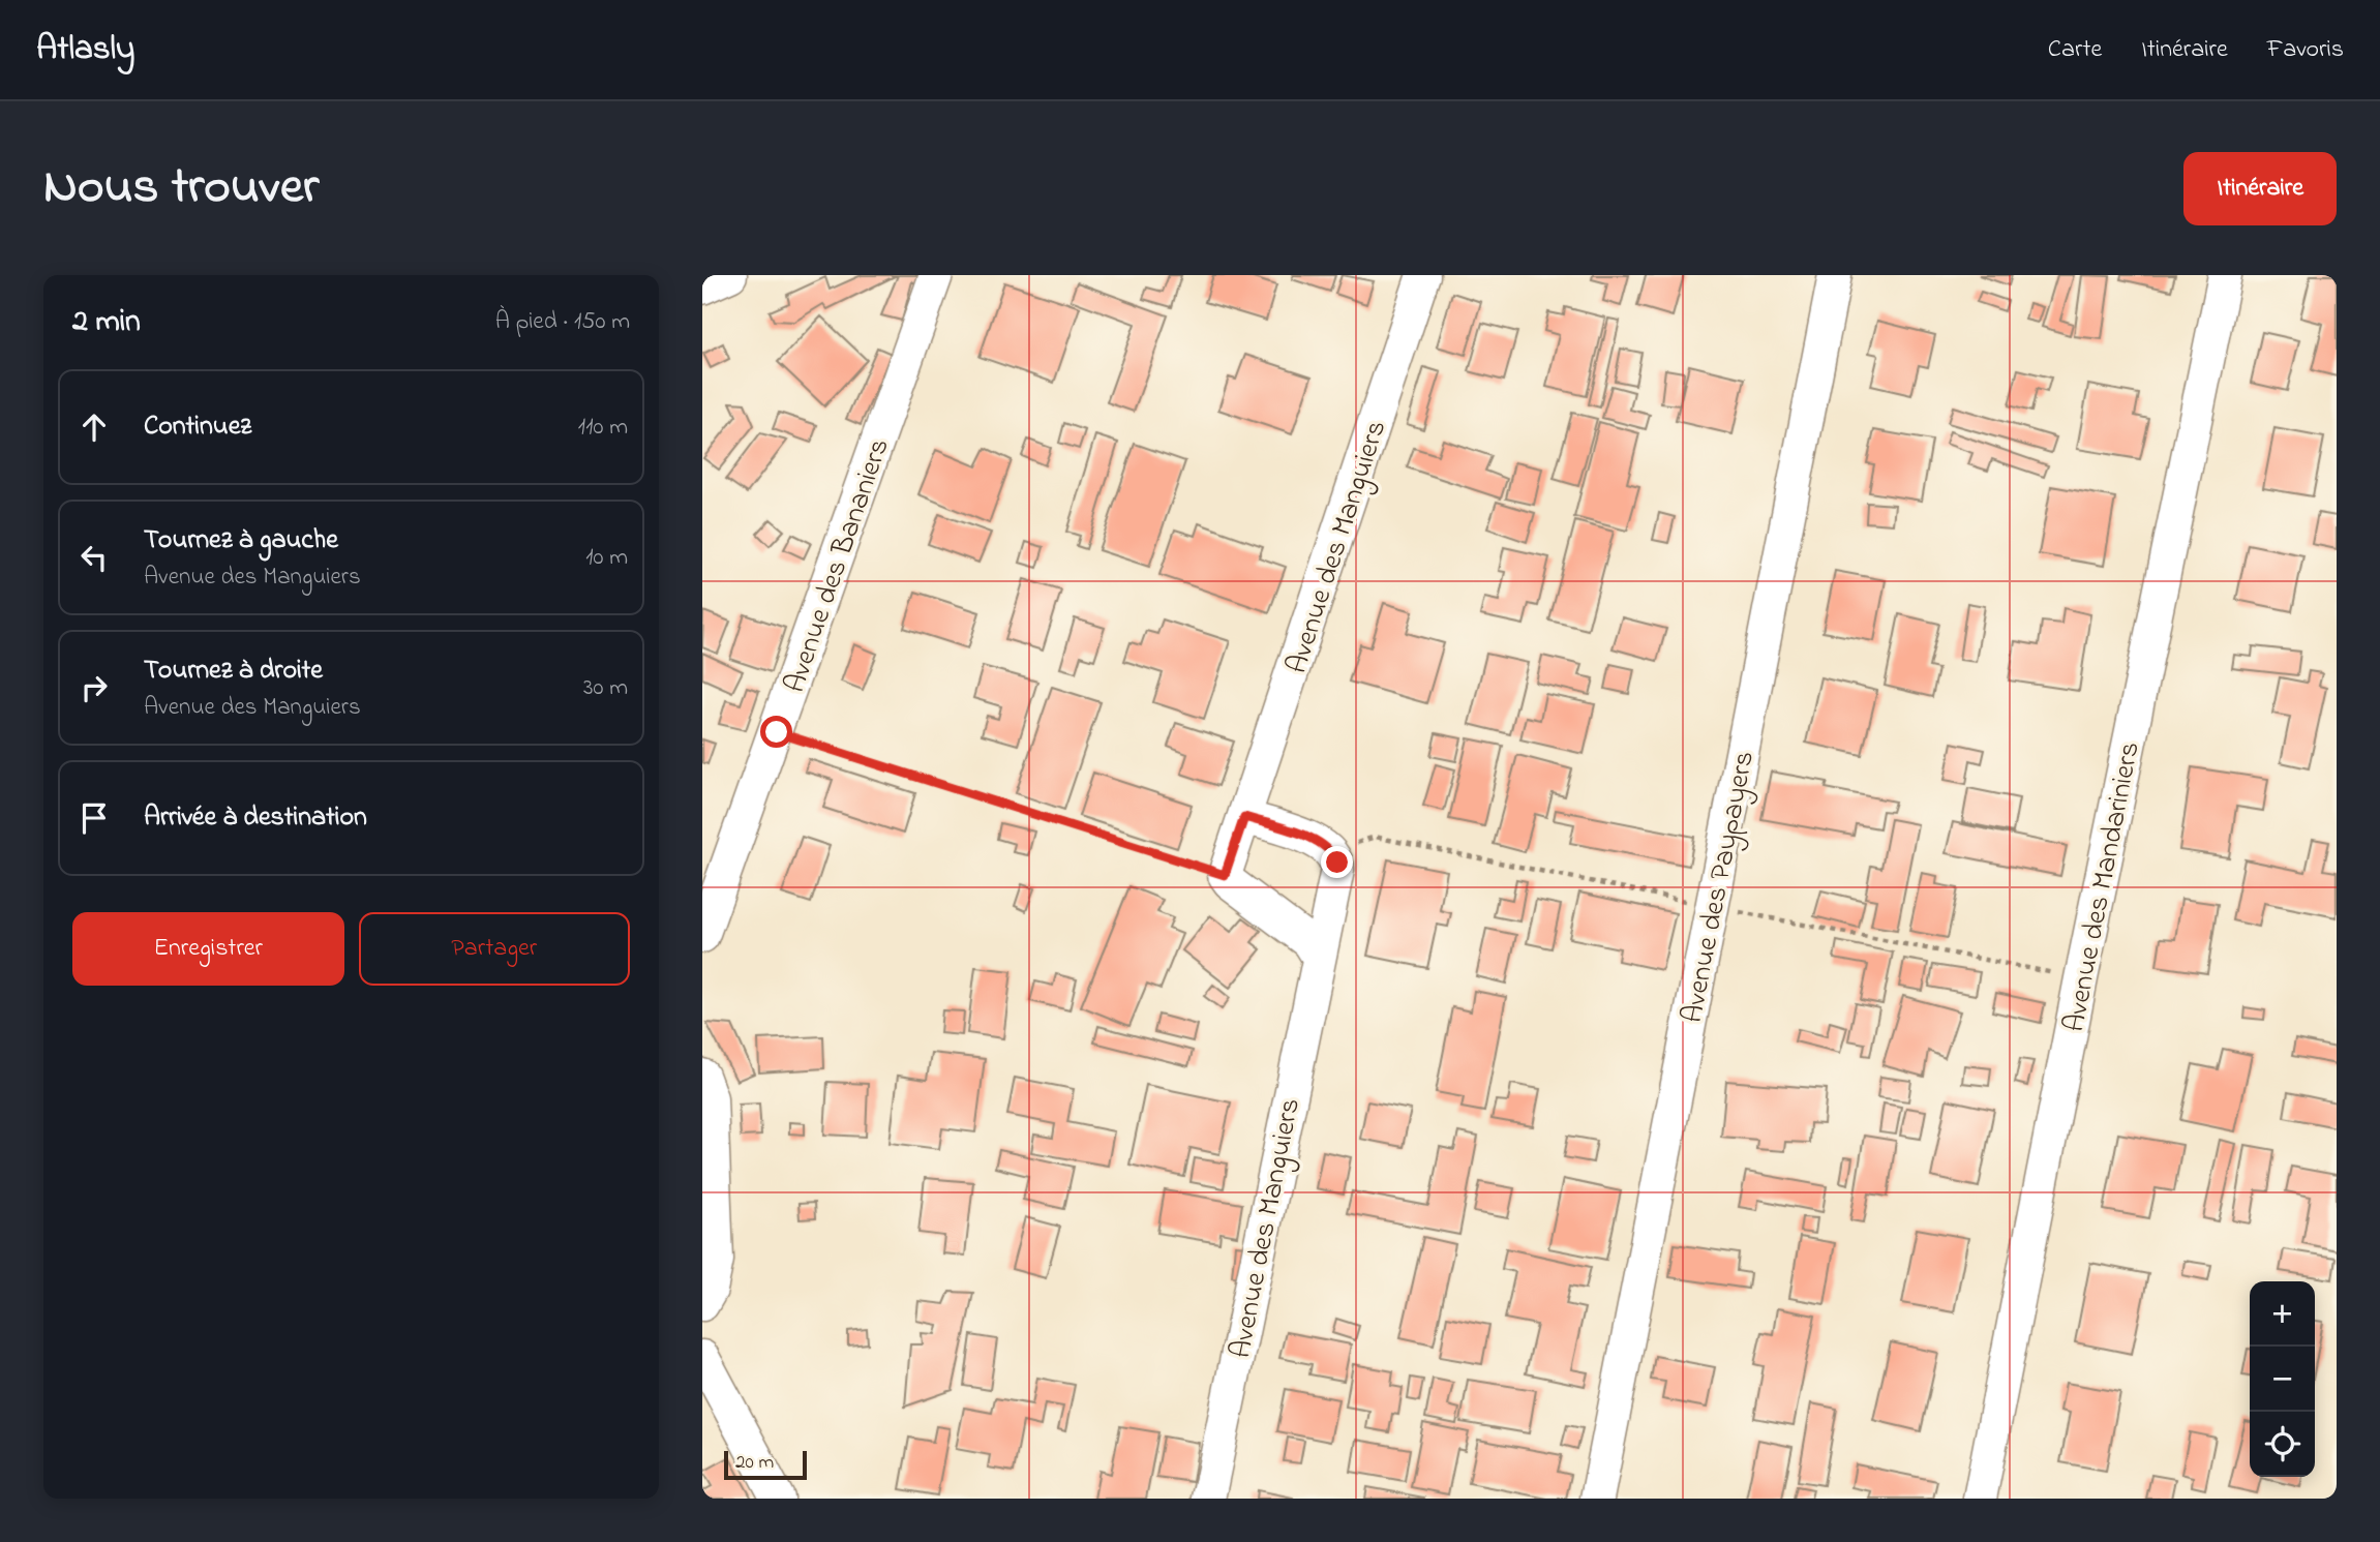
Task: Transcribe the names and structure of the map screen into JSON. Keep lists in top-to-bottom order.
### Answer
{
  "streets": {
    "street": [
      "Avenue des Manguiers",
      "Avenue des Bananiers",
      "Avenue des Paypayers",
      "Avenue des Mandariniers"
    ]
  },
  "scale_bar": "20 m",
  "page": {
    "header": "Atlasly",
    "nav": ["Carte", "Itinéraire", "Favoris"],
    "title": "Nous trouver",
    "buttons": [
      "Itinéraire",
      ["Enregistrer", "Partager"]
    ],
    "heading": ["2 min", "À pied · 150 m"],
    "list": [
      ["Continuez", "110 m"],
      ["Tournez à gauche", "Avenue des Manguiers", "10 m"],
      ["Tournez à droite", "Avenue des Manguiers", "30 m"],
      "Arrivée à destination"
    ],
    "map_buttons": ["+", "−"],
    "scale": "20 m"
  }
}
